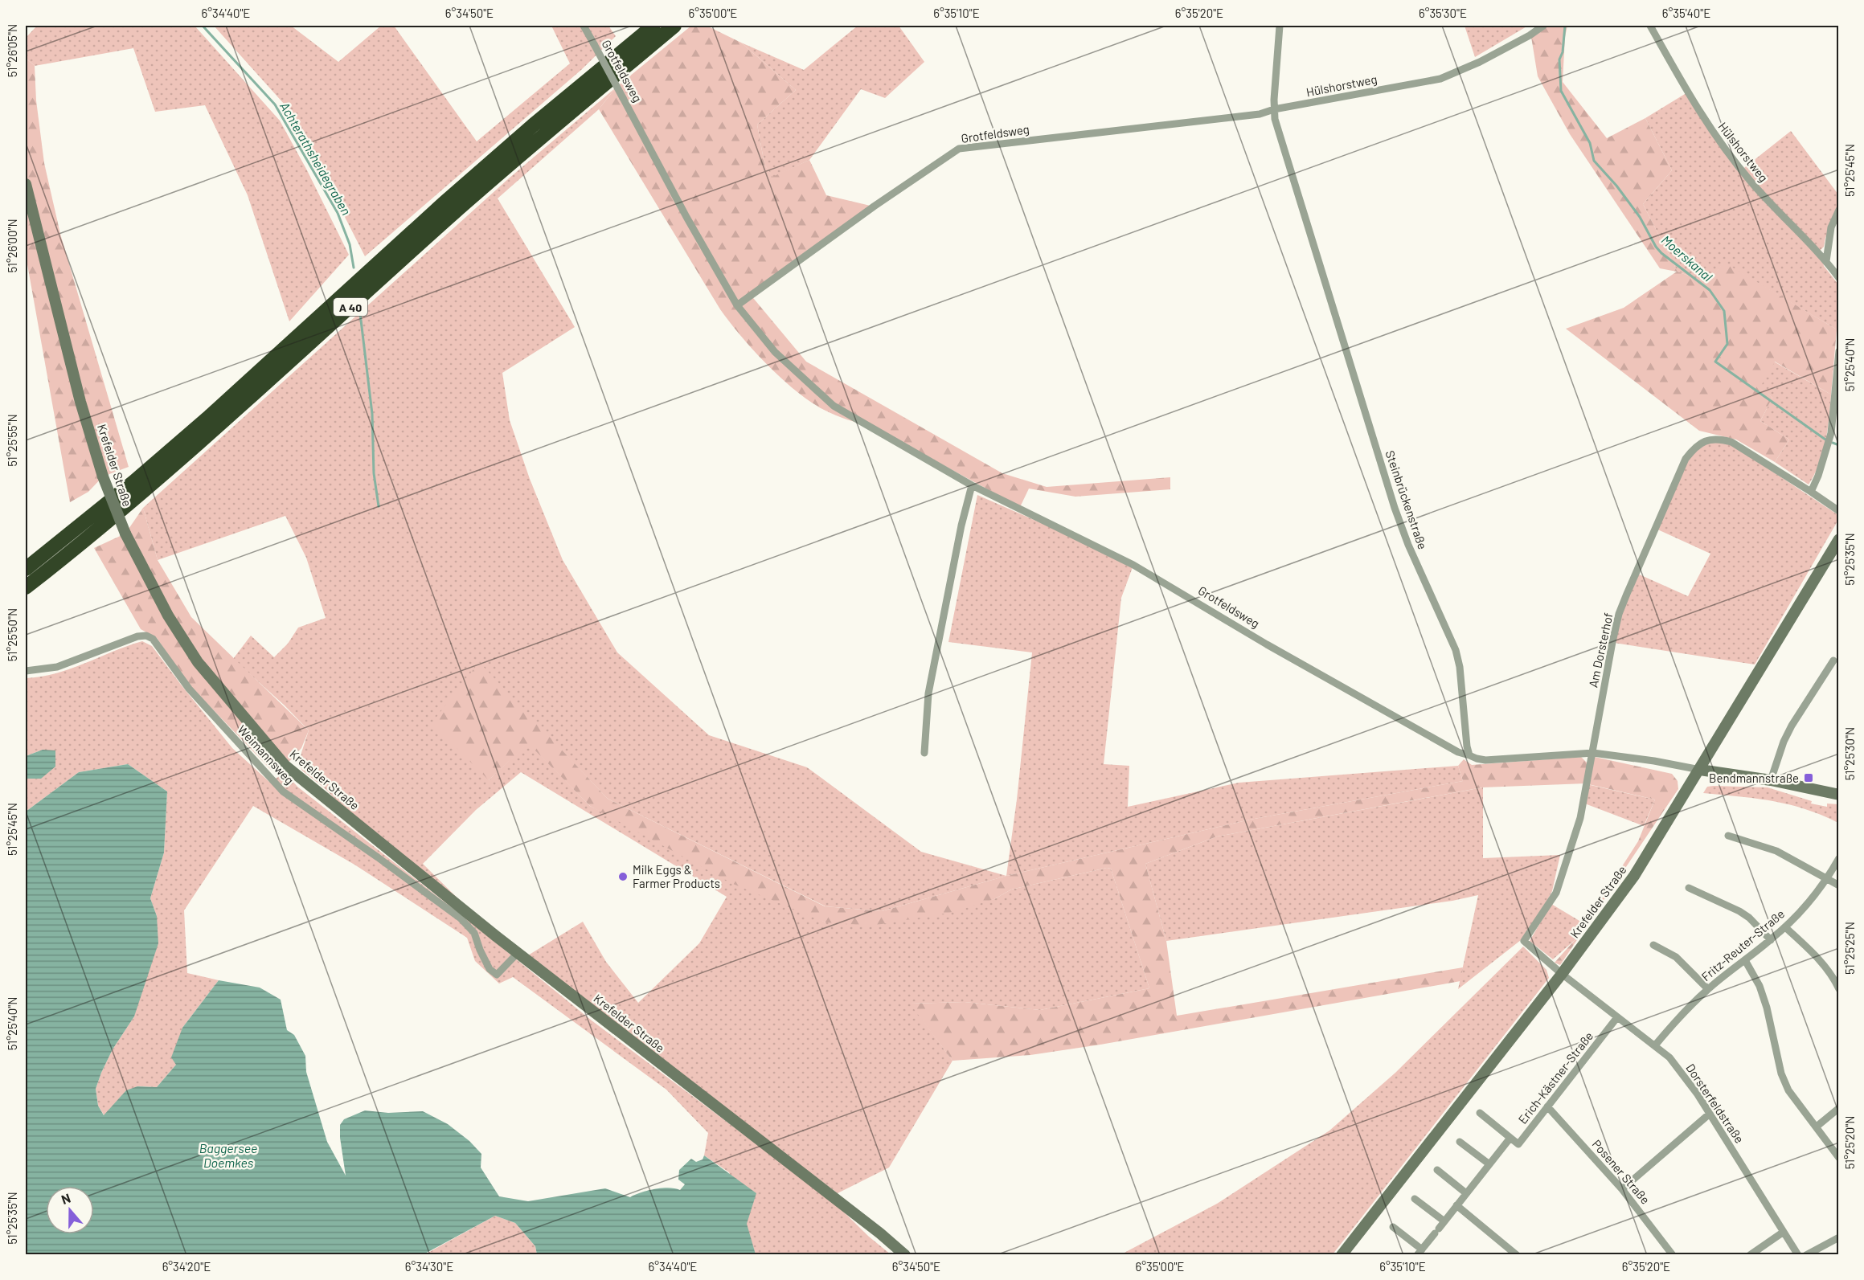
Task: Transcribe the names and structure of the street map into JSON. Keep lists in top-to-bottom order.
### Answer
{
  "streets": {
    "highway": ["A 40"],
    "main road": ["Krefelder Straße"],
    "street": [
      "Grotfeldsweg",
      "Hülshorstweg",
      "Steinbrückenstraße",
      "Am Dorsterhof",
      "Weimannsweg",
      "Fritz-Reuter-Straße",
      "Erich-Kästner-Straße",
      "Dorsterfeldstraße",
      "Posener Straße"
    ]
  },
  "crossings": [
    ["Grotfeldsweg", "Hülshorstweg"],
    ["Grotfeldsweg", "Steinbrückenstraße"],
    ["Hülshorstweg", "Steinbrückenstraße"],
    ["Krefelder Straße", "Am Dorsterhof"],
    ["Krefelder Straße", "Weimannsweg"],
    ["Krefelder Straße", "Dorsterfeldstraße"],
    ["Am Dorsterhof", "Dorsterfeldstraße"],
    ["Fritz-Reuter-Straße", "Dorsterfeldstraße"],
    ["Erich-Kästner-Straße", "Dorsterfeldstraße"],
    ["Erich-Kästner-Straße", "Posener Straße"]
  ],
  "water": ["Achterathsheidegraben", "Moerskanal", "Baggersee Doemkes"],
  "places": {
    "transit": ["Bendmannstraße"],
    "other": ["Milk Eggs & Farmer Products"]
  },
  "north": "top",
  "coordinates": [
    "6°34'40\"E",
    "6°34'50\"E",
    "6°35'00\"E",
    "6°35'10\"E",
    "6°35'20\"E",
    "6°35'30\"E",
    "6°35'40\"E",
    "51°26'05\"N",
    "51°25'45\"N",
    "51°26'00\"N",
    "51°25'40\"N",
    "51°25'55\"N",
    "51°25'35\"N",
    "51°25'50\"N",
    "51°25'30\"N",
    "51°25'25\"N",
    "51°25'20\"N",
    "6°34'20\"E",
    "6°34'30\"E"
  ]
}
